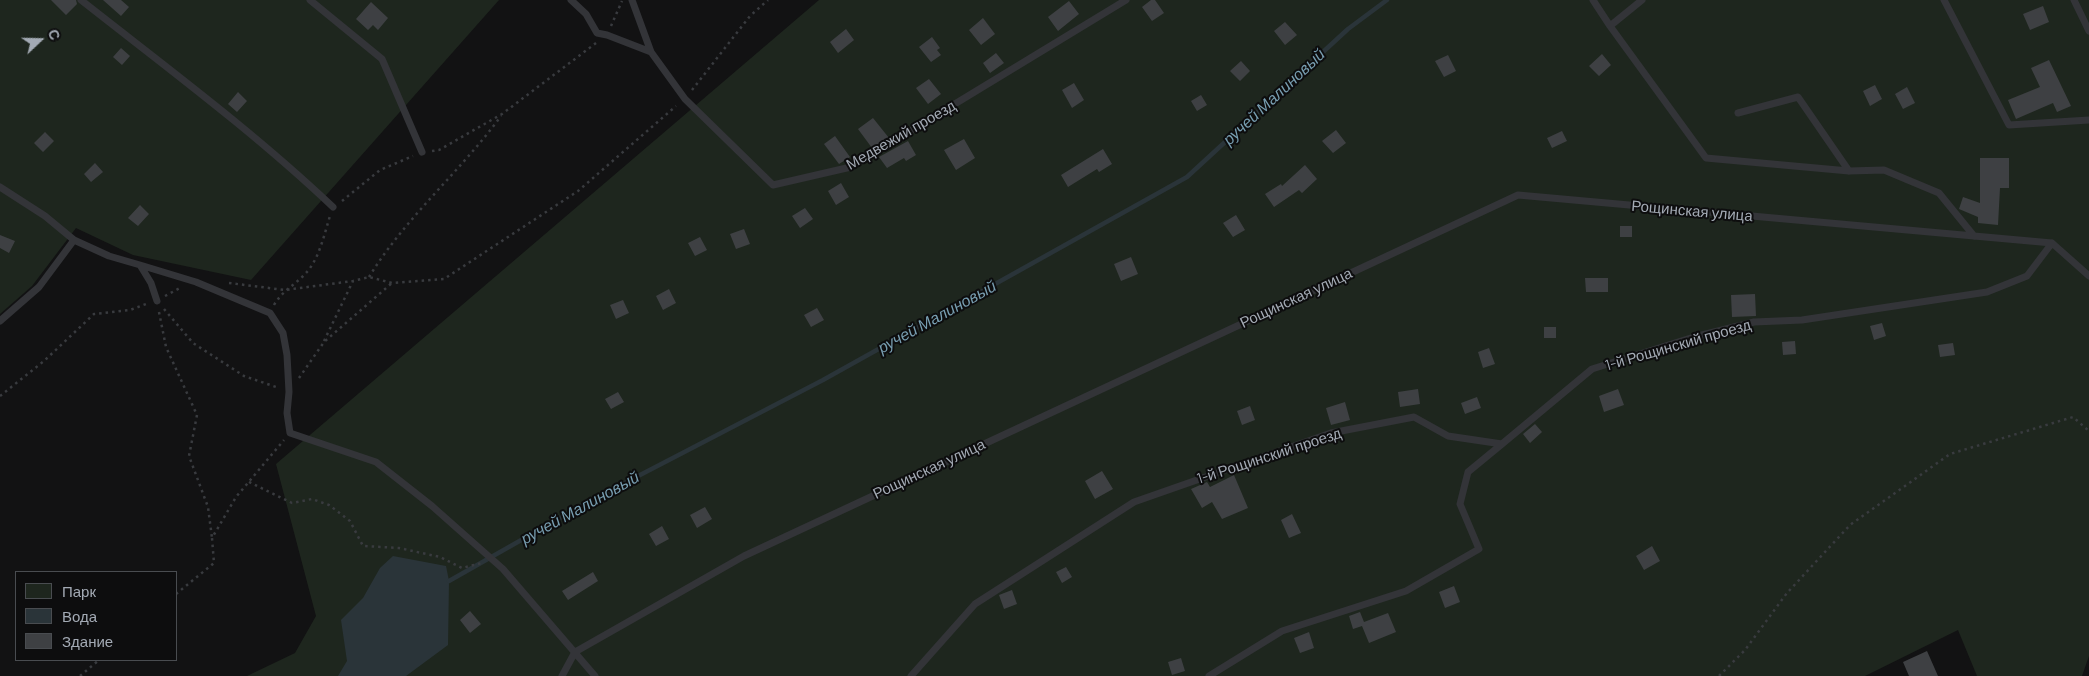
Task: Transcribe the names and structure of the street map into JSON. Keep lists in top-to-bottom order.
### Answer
{
  "streets": {
    "lane": ["Медвежий проезд", "Рощинская улица", "1-й Рощинский проезд"]
  },
  "crossings": [
    ["Рощинская улица", "1-й Рощинский проезд"]
  ],
  "water": ["ручей Малиновый"],
  "legend": ["Парк", "Вода", "Здание"],
  "north": "right"
}
